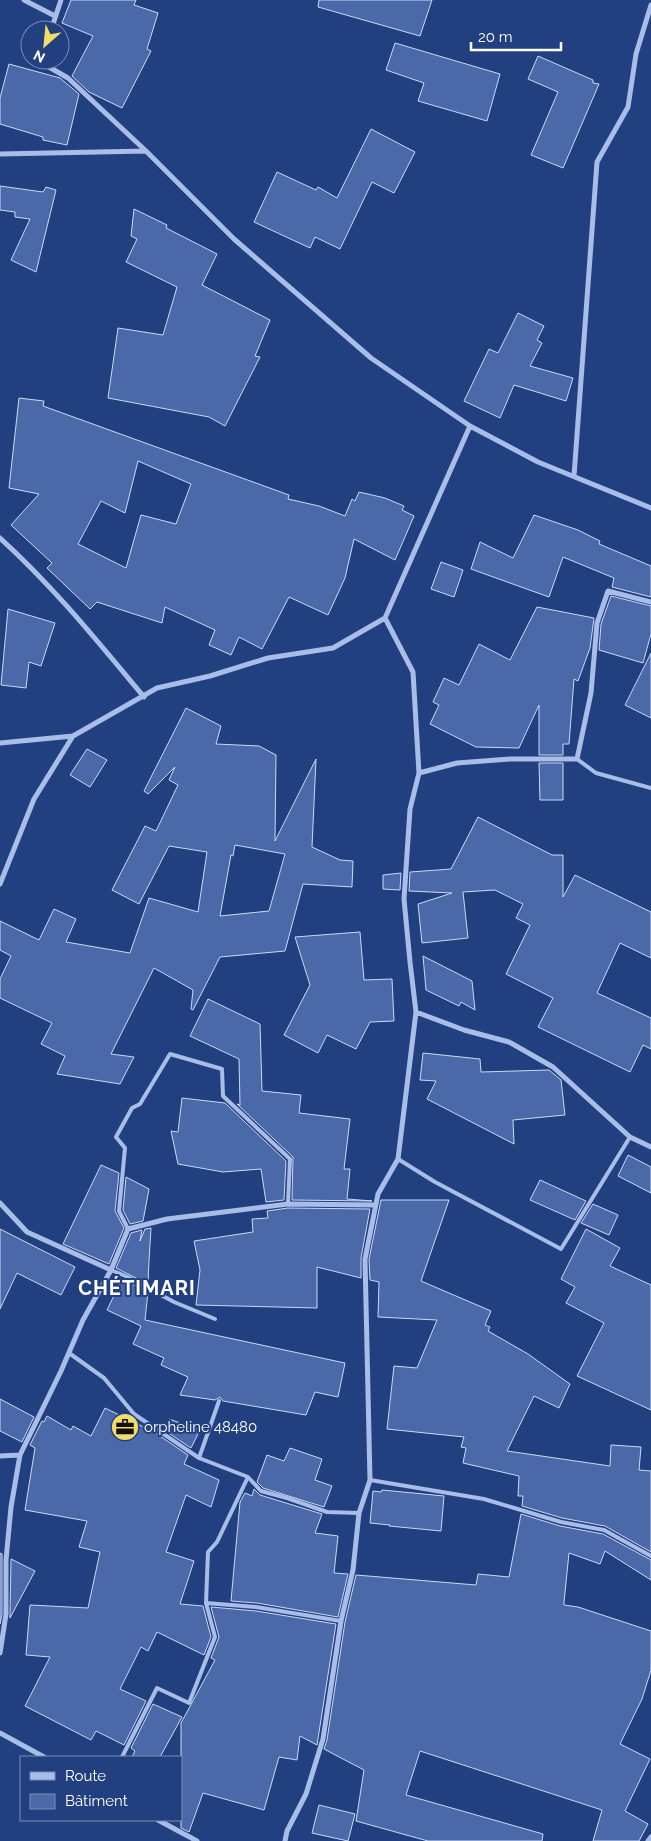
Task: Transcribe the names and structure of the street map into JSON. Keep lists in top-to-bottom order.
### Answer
{
  "districts": ["CHÉTIMARI"],
  "places": {
    "office": ["orpheline 48480"]
  },
  "legend": ["Route", "Bâtiment"],
  "scale_bar": "20 m",
  "north": "bottom left"
}
